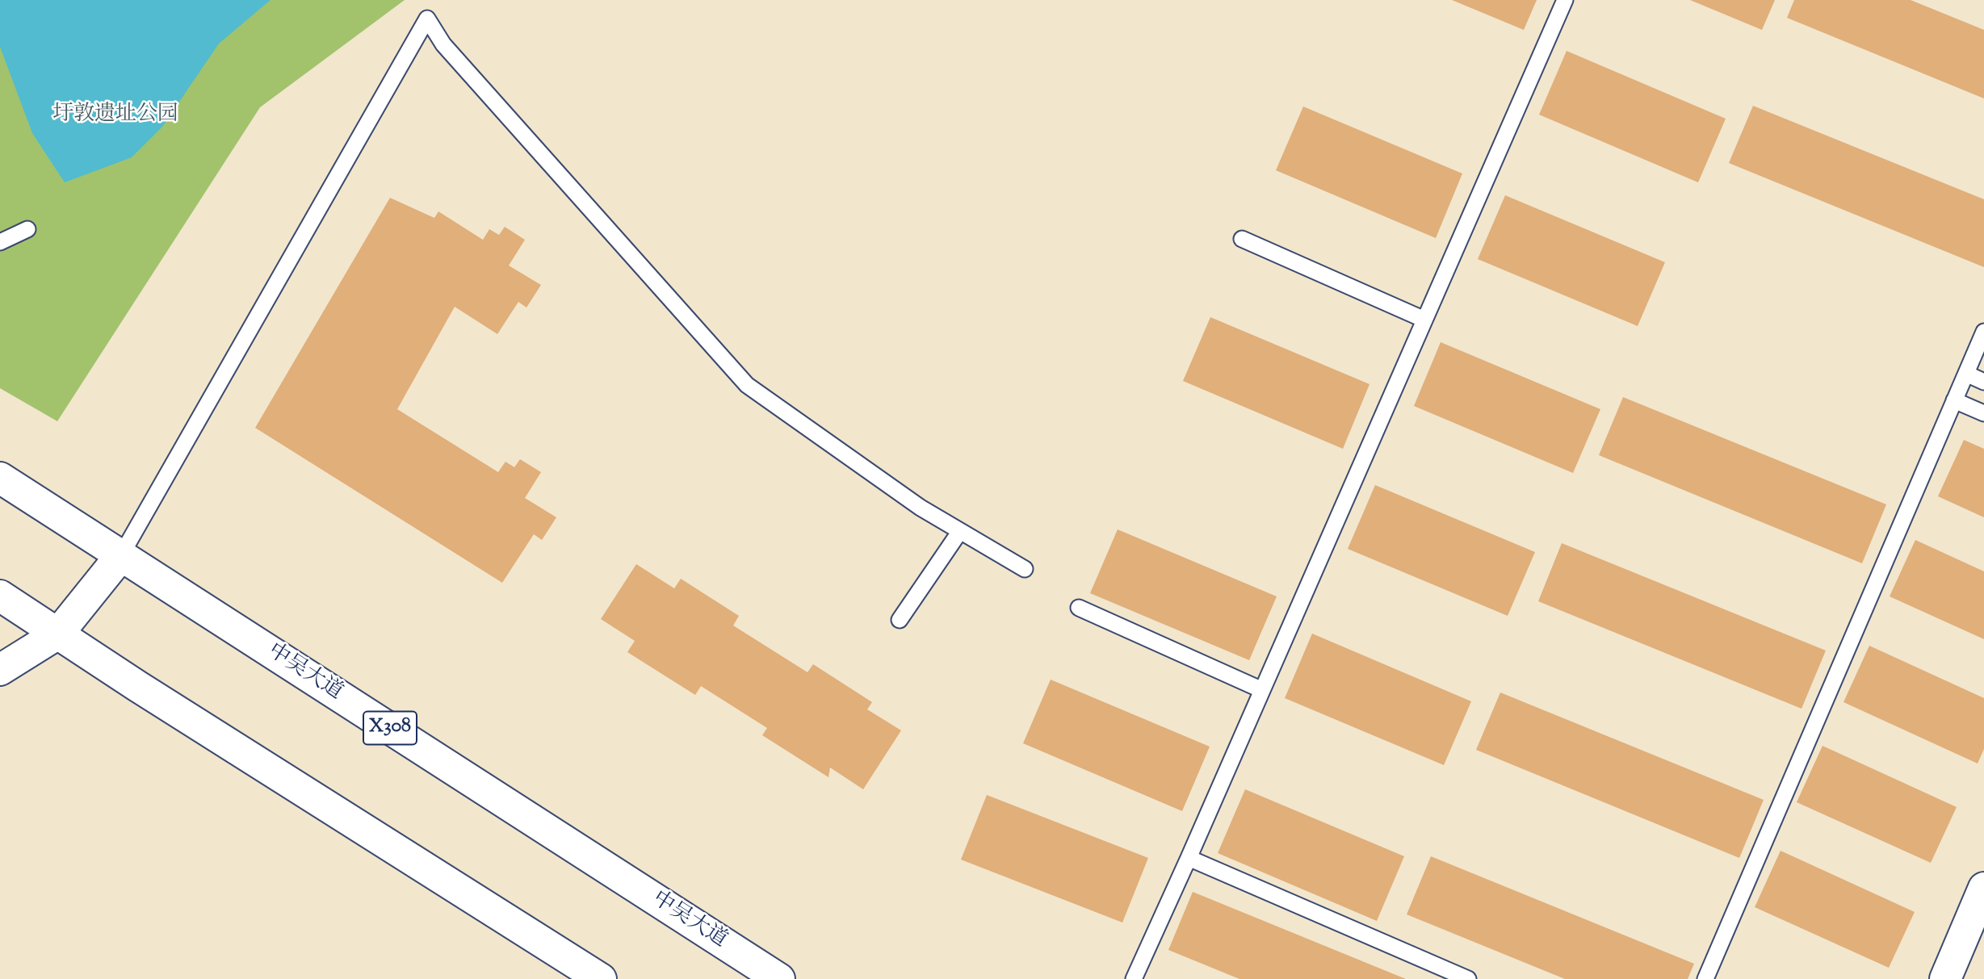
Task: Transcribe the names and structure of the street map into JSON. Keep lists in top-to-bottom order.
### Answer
{
  "streets": {
    "main road": ["中吴大道", "X308"]
  },
  "parks": ["圩敦遗址公园"]
}
